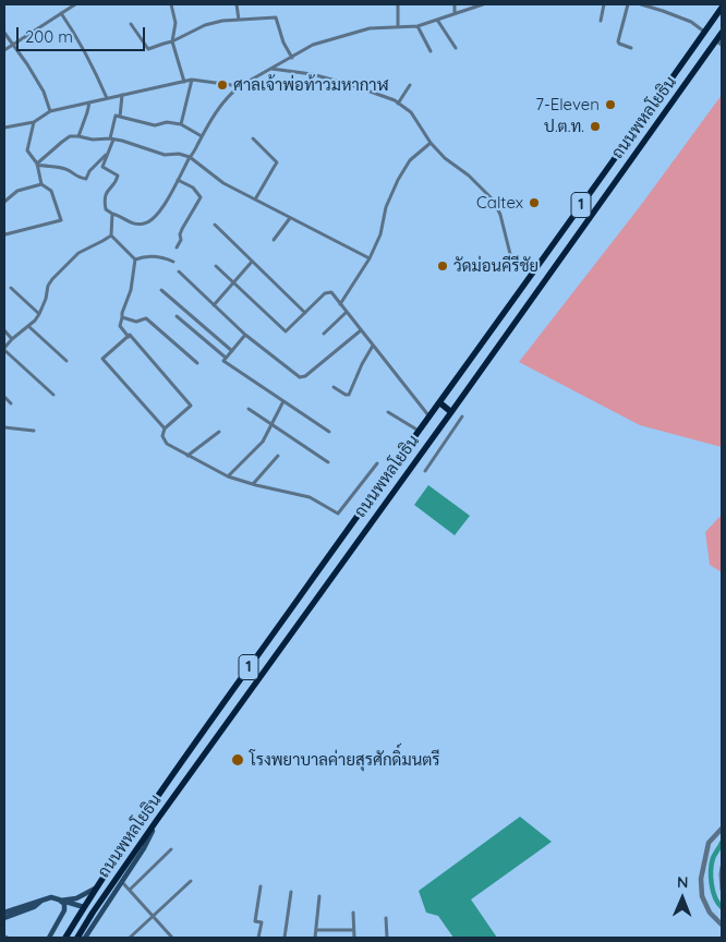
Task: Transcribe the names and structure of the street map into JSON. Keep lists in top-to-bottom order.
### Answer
{
  "streets": {
    "highway": ["ถนนพหลโยธิน", "1"]
  },
  "crossings": [
    ["ถนนพหลโยธิน", "1"]
  ],
  "places": [
    "ศาลเจ้าพ่อท้าวมหากาฬ",
    "7-Eleven",
    "ป.ต.ท.",
    "Caltex",
    "วัดม่อนคีรีชัย",
    "โรงพยาบาลค่ายสุรศักดิ์มนตรี"
  ],
  "scale_bar": "200 m",
  "north": "top"
}
